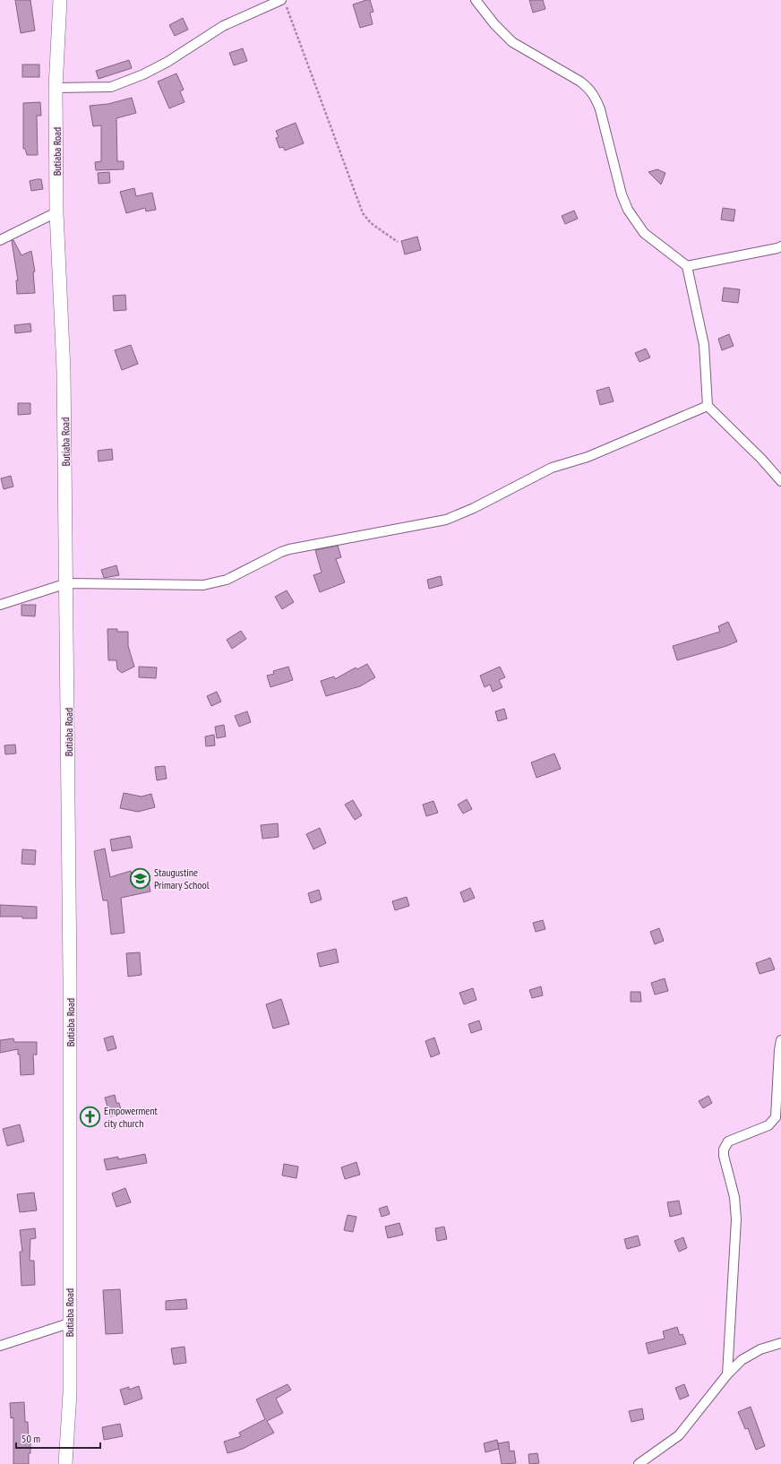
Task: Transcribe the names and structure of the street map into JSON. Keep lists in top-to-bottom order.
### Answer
{
  "streets": {
    "main road": ["Butiaba Road"]
  },
  "places": {
    "school or university": ["Staugustine Primary School"],
    "church": ["Empowerment city church"]
  },
  "scale_bar": "50 m"
}
